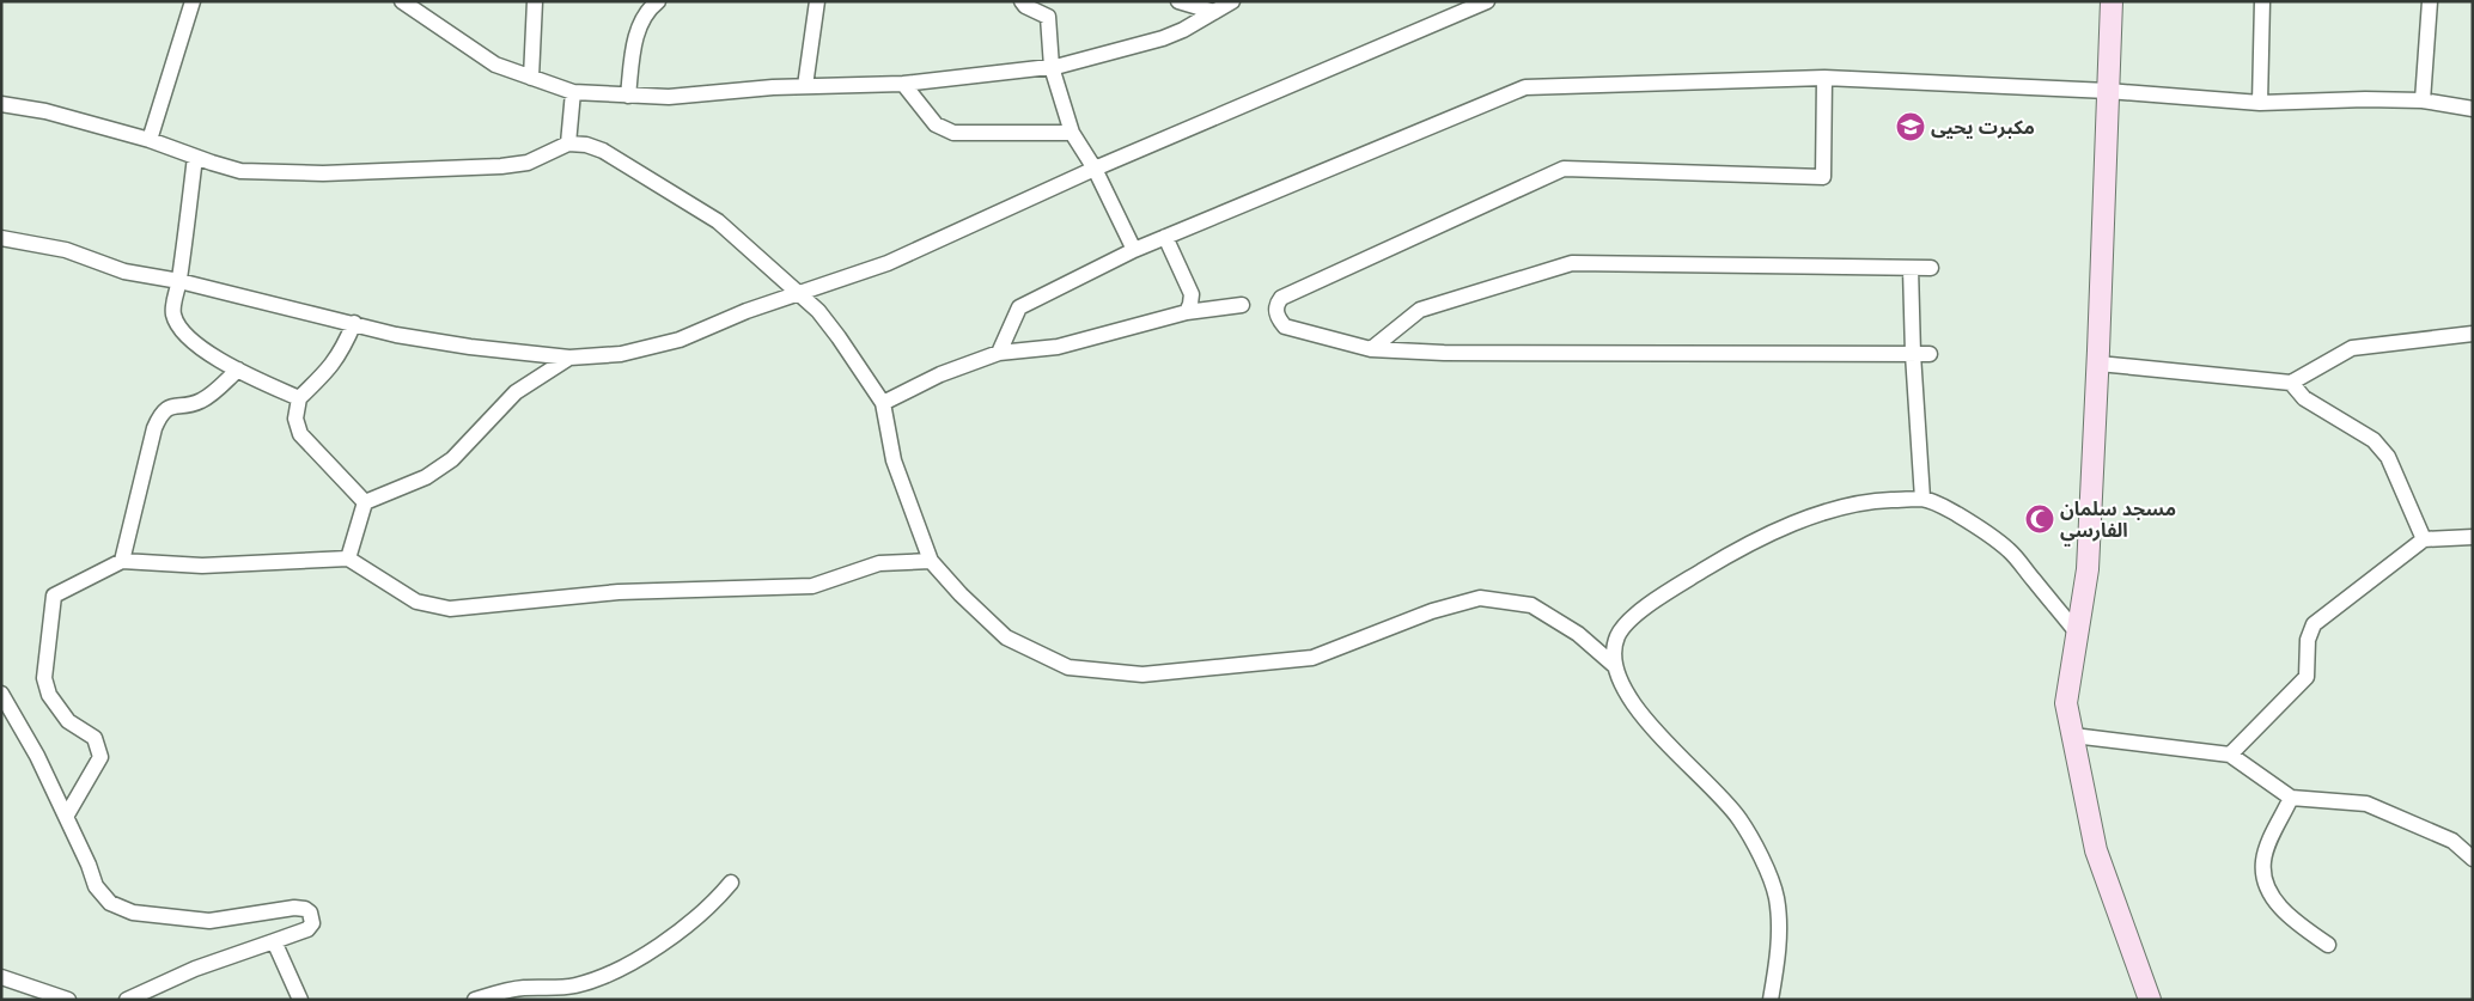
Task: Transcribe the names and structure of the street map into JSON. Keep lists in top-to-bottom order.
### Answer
{
  "places": {
    "school or university": ["مكبرت يحيى"],
    "mosque": ["مسجد سلمان الفارسي"]
  }
}
